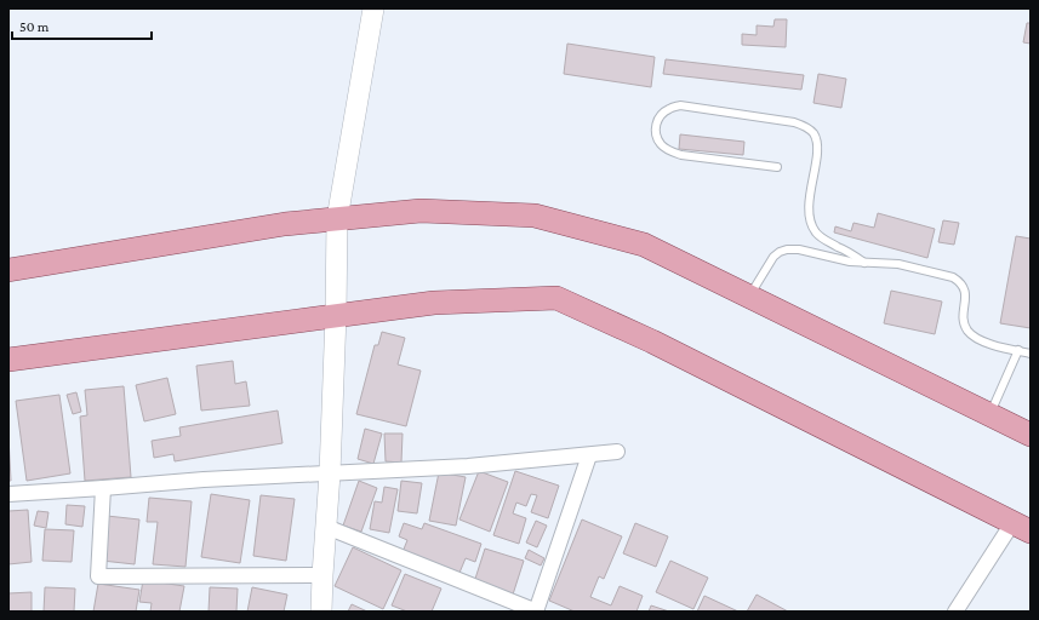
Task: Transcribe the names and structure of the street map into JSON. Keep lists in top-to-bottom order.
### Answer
{
  "scale_bar": "50 m"
}
